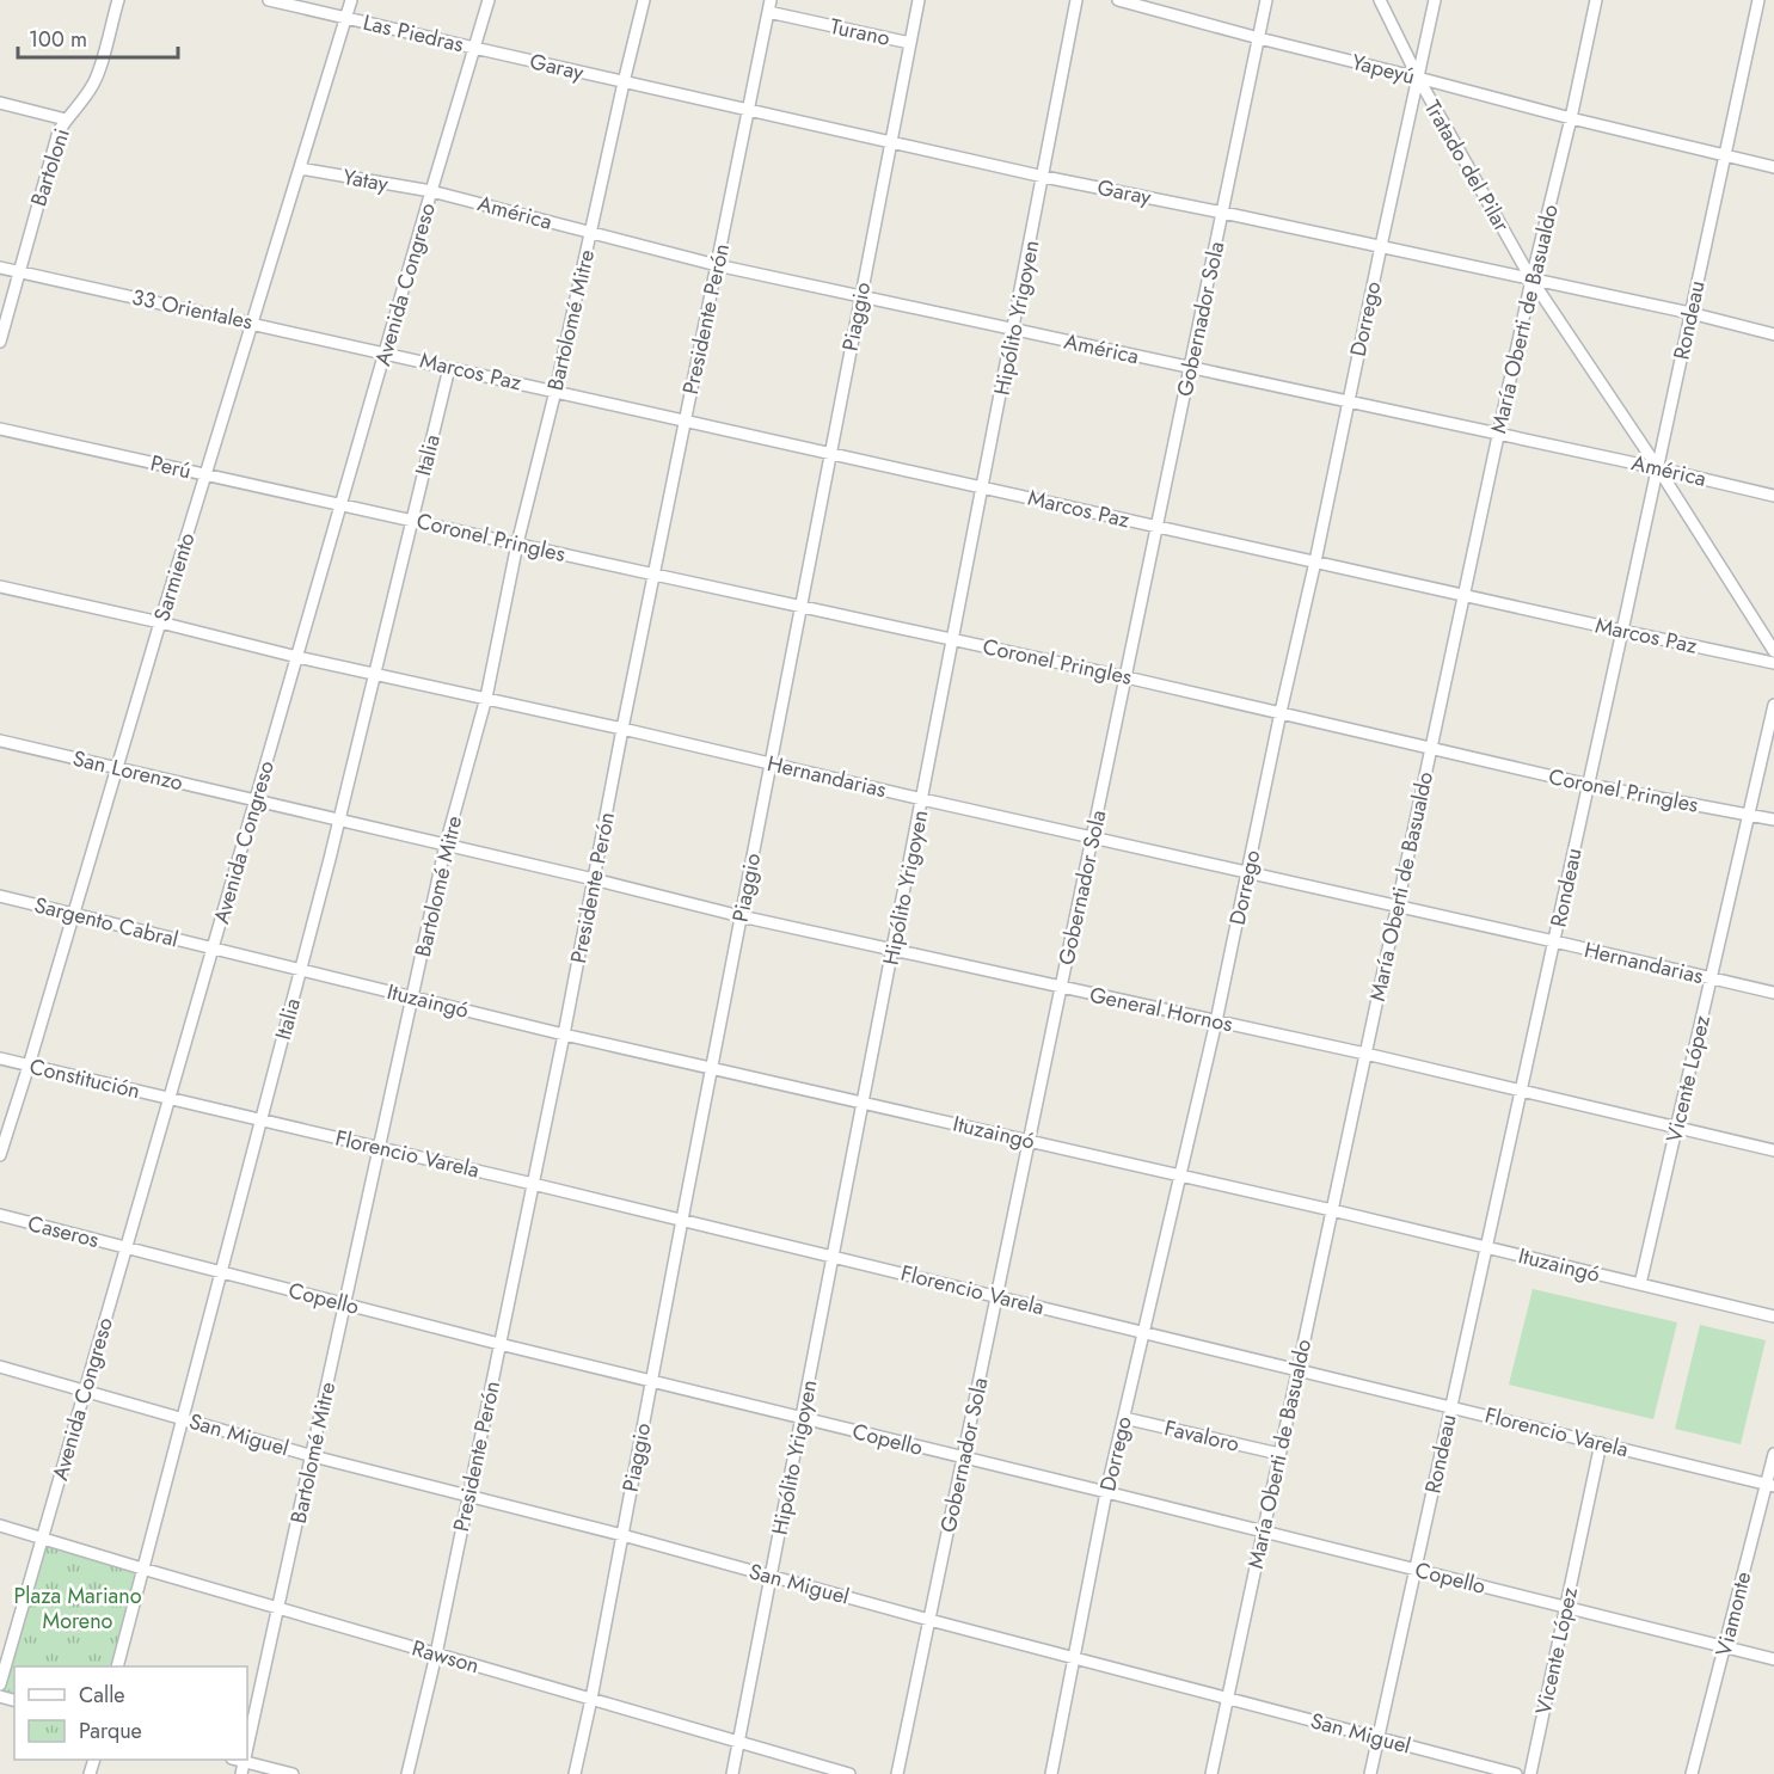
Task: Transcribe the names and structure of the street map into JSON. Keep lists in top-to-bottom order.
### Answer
{
  "streets": {
    "street": [
      "Turano",
      "Las Piedras",
      "Garay",
      "Yapeyú",
      "Tratado del Pilar",
      "Bartoloni",
      "Yatay",
      "América",
      "Avenida Congreso",
      "33 Orientales",
      "Piaggio",
      "Hipólito Yrigoyen",
      "Presidente Perón",
      "Gobernador Sola",
      "Dorrego",
      "María Oberti de Basualdo",
      "Bartolomé Mitre",
      "Rondeau",
      "Marcos Paz",
      "Italia",
      "Perú",
      "Coronel Pringles",
      "Sarmiento",
      "San Lorenzo",
      "Hernandarias",
      "Sargento Cabral",
      "Ituzaingó",
      "General Hornos",
      "Constitución",
      "Vicente López",
      "Florencio Varela",
      "Caseros",
      "Copello",
      "San Miguel",
      "Favaloro",
      "Viamonte",
      "Rawson"
    ]
  },
  "crossings": [
    ["Turano", "Piaggio"],
    ["Turano", "Presidente Perón"],
    ["Las Piedras", "Garay"],
    ["Las Piedras", "Avenida Congreso"],
    ["Las Piedras", "Sarmiento"],
    ["Garay", "Tratado del Pilar"],
    ["Garay", "Avenida Congreso"],
    ["Garay", "Piaggio"],
    ["Garay", "Hipólito Yrigoyen"],
    ["Garay", "Presidente Perón"],
    ["Garay", "Gobernador Sola"],
    ["Garay", "Dorrego"],
    ["Garay", "María Oberti de Basualdo"],
    ["Garay", "Bartolomé Mitre"],
    ["Garay", "Rondeau"],
    ["Yapeyú", "Tratado del Pilar"],
    ["Yapeyú", "Gobernador Sola"],
    ["Yapeyú", "Dorrego"],
    ["Yapeyú", "María Oberti de Basualdo"],
    ["Yapeyú", "Rondeau"],
    ["Tratado del Pilar", "América"],
    ["Tratado del Pilar", "Dorrego"],
    ["Tratado del Pilar", "María Oberti de Basualdo"],
    ["Tratado del Pilar", "Rondeau"],
    ["Bartoloni", "33 Orientales"],
    ["Yatay", "América"],
    ["Yatay", "Avenida Congreso"],
    ["Yatay", "Sarmiento"],
    ["América", "Avenida Congreso"],
    ["América", "Piaggio"],
    ["América", "Hipólito Yrigoyen"],
    ["América", "Presidente Perón"],
    ["América", "Gobernador Sola"],
    ["América", "Dorrego"],
    ["América", "María Oberti de Basualdo"],
    ["América", "Bartolomé Mitre"],
    ["América", "Rondeau"],
    ["Avenida Congreso", "33 Orientales"],
    ["Avenida Congreso", "Marcos Paz"],
    ["Avenida Congreso", "Perú"],
    ["Avenida Congreso", "Coronel Pringles"],
    ["Avenida Congreso", "San Lorenzo"],
    ["Avenida Congreso", "Hernandarias"],
    ["Avenida Congreso", "Sargento Cabral"],
    ["Avenida Congreso", "Ituzaingó"],
    ["Avenida Congreso", "General Hornos"],
    ["Avenida Congreso", "Constitución"],
    ["Avenida Congreso", "Florencio Varela"],
    ["Avenida Congreso", "Caseros"],
    ["Avenida Congreso", "Copello"],
    ["Avenida Congreso", "San Miguel"],
    ["Avenida Congreso", "Rawson"],
    ["33 Orientales", "Marcos Paz"],
    ["33 Orientales", "Sarmiento"],
    ["Piaggio", "Marcos Paz"],
    ["Piaggio", "Coronel Pringles"],
    ["Piaggio", "Hernandarias"],
    ["Piaggio", "Ituzaingó"],
    ["Piaggio", "General Hornos"],
    ["Piaggio", "Florencio Varela"],
    ["Piaggio", "Copello"],
    ["Piaggio", "San Miguel"],
    ["Piaggio", "Rawson"],
    ["Hipólito Yrigoyen", "Marcos Paz"],
    ["Hipólito Yrigoyen", "Coronel Pringles"],
    ["Hipólito Yrigoyen", "Hernandarias"],
    ["Hipólito Yrigoyen", "Ituzaingó"],
    ["Hipólito Yrigoyen", "General Hornos"],
    ["Hipólito Yrigoyen", "Florencio Varela"],
    ["Hipólito Yrigoyen", "Copello"],
    ["Hipólito Yrigoyen", "San Miguel"],
    ["Hipólito Yrigoyen", "Rawson"],
    ["Presidente Perón", "Marcos Paz"],
    ["Presidente Perón", "Coronel Pringles"],
    ["Presidente Perón", "Hernandarias"],
    ["Presidente Perón", "Ituzaingó"],
    ["Presidente Perón", "General Hornos"],
    ["Presidente Perón", "Florencio Varela"],
    ["Presidente Perón", "Copello"],
    ["Presidente Perón", "San Miguel"],
    ["Presidente Perón", "Rawson"],
    ["Gobernador Sola", "Marcos Paz"],
    ["Gobernador Sola", "Coronel Pringles"],
    ["Gobernador Sola", "Hernandarias"],
    ["Gobernador Sola", "Ituzaingó"],
    ["Gobernador Sola", "General Hornos"],
    ["Gobernador Sola", "Florencio Varela"],
    ["Gobernador Sola", "Copello"],
    ["Gobernador Sola", "San Miguel"],
    ["Dorrego", "Marcos Paz"],
    ["Dorrego", "Coronel Pringles"],
    ["Dorrego", "Hernandarias"],
    ["Dorrego", "Ituzaingó"],
    ["Dorrego", "General Hornos"],
    ["Dorrego", "Florencio Varela"],
    ["Dorrego", "Copello"],
    ["Dorrego", "San Miguel"],
    ["Dorrego", "Favaloro"],
    ["María Oberti de Basualdo", "Marcos Paz"],
    ["María Oberti de Basualdo", "Coronel Pringles"],
    ["María Oberti de Basualdo", "Hernandarias"],
    ["María Oberti de Basualdo", "Ituzaingó"],
    ["María Oberti de Basualdo", "General Hornos"],
    ["María Oberti de Basualdo", "Florencio Varela"],
    ["María Oberti de Basualdo", "Copello"],
    ["María Oberti de Basualdo", "San Miguel"],
    ["María Oberti de Basualdo", "Favaloro"],
    ["Bartolomé Mitre", "Marcos Paz"],
    ["Bartolomé Mitre", "Coronel Pringles"],
    ["Bartolomé Mitre", "Hernandarias"],
    ["Bartolomé Mitre", "Ituzaingó"],
    ["Bartolomé Mitre", "General Hornos"],
    ["Bartolomé Mitre", "Florencio Varela"],
    ["Bartolomé Mitre", "Copello"],
    ["Bartolomé Mitre", "San Miguel"],
    ["Bartolomé Mitre", "Rawson"],
    ["Rondeau", "Marcos Paz"],
    ["Rondeau", "Coronel Pringles"],
    ["Rondeau", "Hernandarias"],
    ["Rondeau", "Ituzaingó"],
    ["Rondeau", "General Hornos"],
    ["Rondeau", "Florencio Varela"],
    ["Rondeau", "Copello"],
    ["Rondeau", "San Miguel"],
    ["Marcos Paz", "Italia"],
    ["Italia", "Coronel Pringles"],
    ["Italia", "Hernandarias"],
    ["Italia", "Ituzaingó"],
    ["Italia", "General Hornos"],
    ["Italia", "Florencio Varela"],
    ["Italia", "Copello"],
    ["Italia", "San Miguel"],
    ["Italia", "Rawson"],
    ["Perú", "Coronel Pringles"],
    ["Perú", "Sarmiento"],
    ["Coronel Pringles", "Vicente López"],
    ["Sarmiento", "San Lorenzo"],
    ["Sarmiento", "Hernandarias"],
    ["Sarmiento", "Sargento Cabral"],
    ["Sarmiento", "Constitución"],
    ["San Lorenzo", "General Hornos"],
    ["Hernandarias", "Vicente López"],
    ["Sargento Cabral", "Ituzaingó"],
    ["Ituzaingó", "Vicente López"],
    ["General Hornos", "Vicente López"],
    ["Constitución", "Florencio Varela"],
    ["Vicente López", "Florencio Varela"],
    ["Vicente López", "Copello"],
    ["Florencio Varela", "Viamonte"],
    ["Caseros", "Copello"],
    ["Copello", "Viamonte"]
  ],
  "parks": ["Plaza Mariano Moreno"],
  "legend": ["Calle", "Parque"],
  "scale_bar": "100 m"
}
